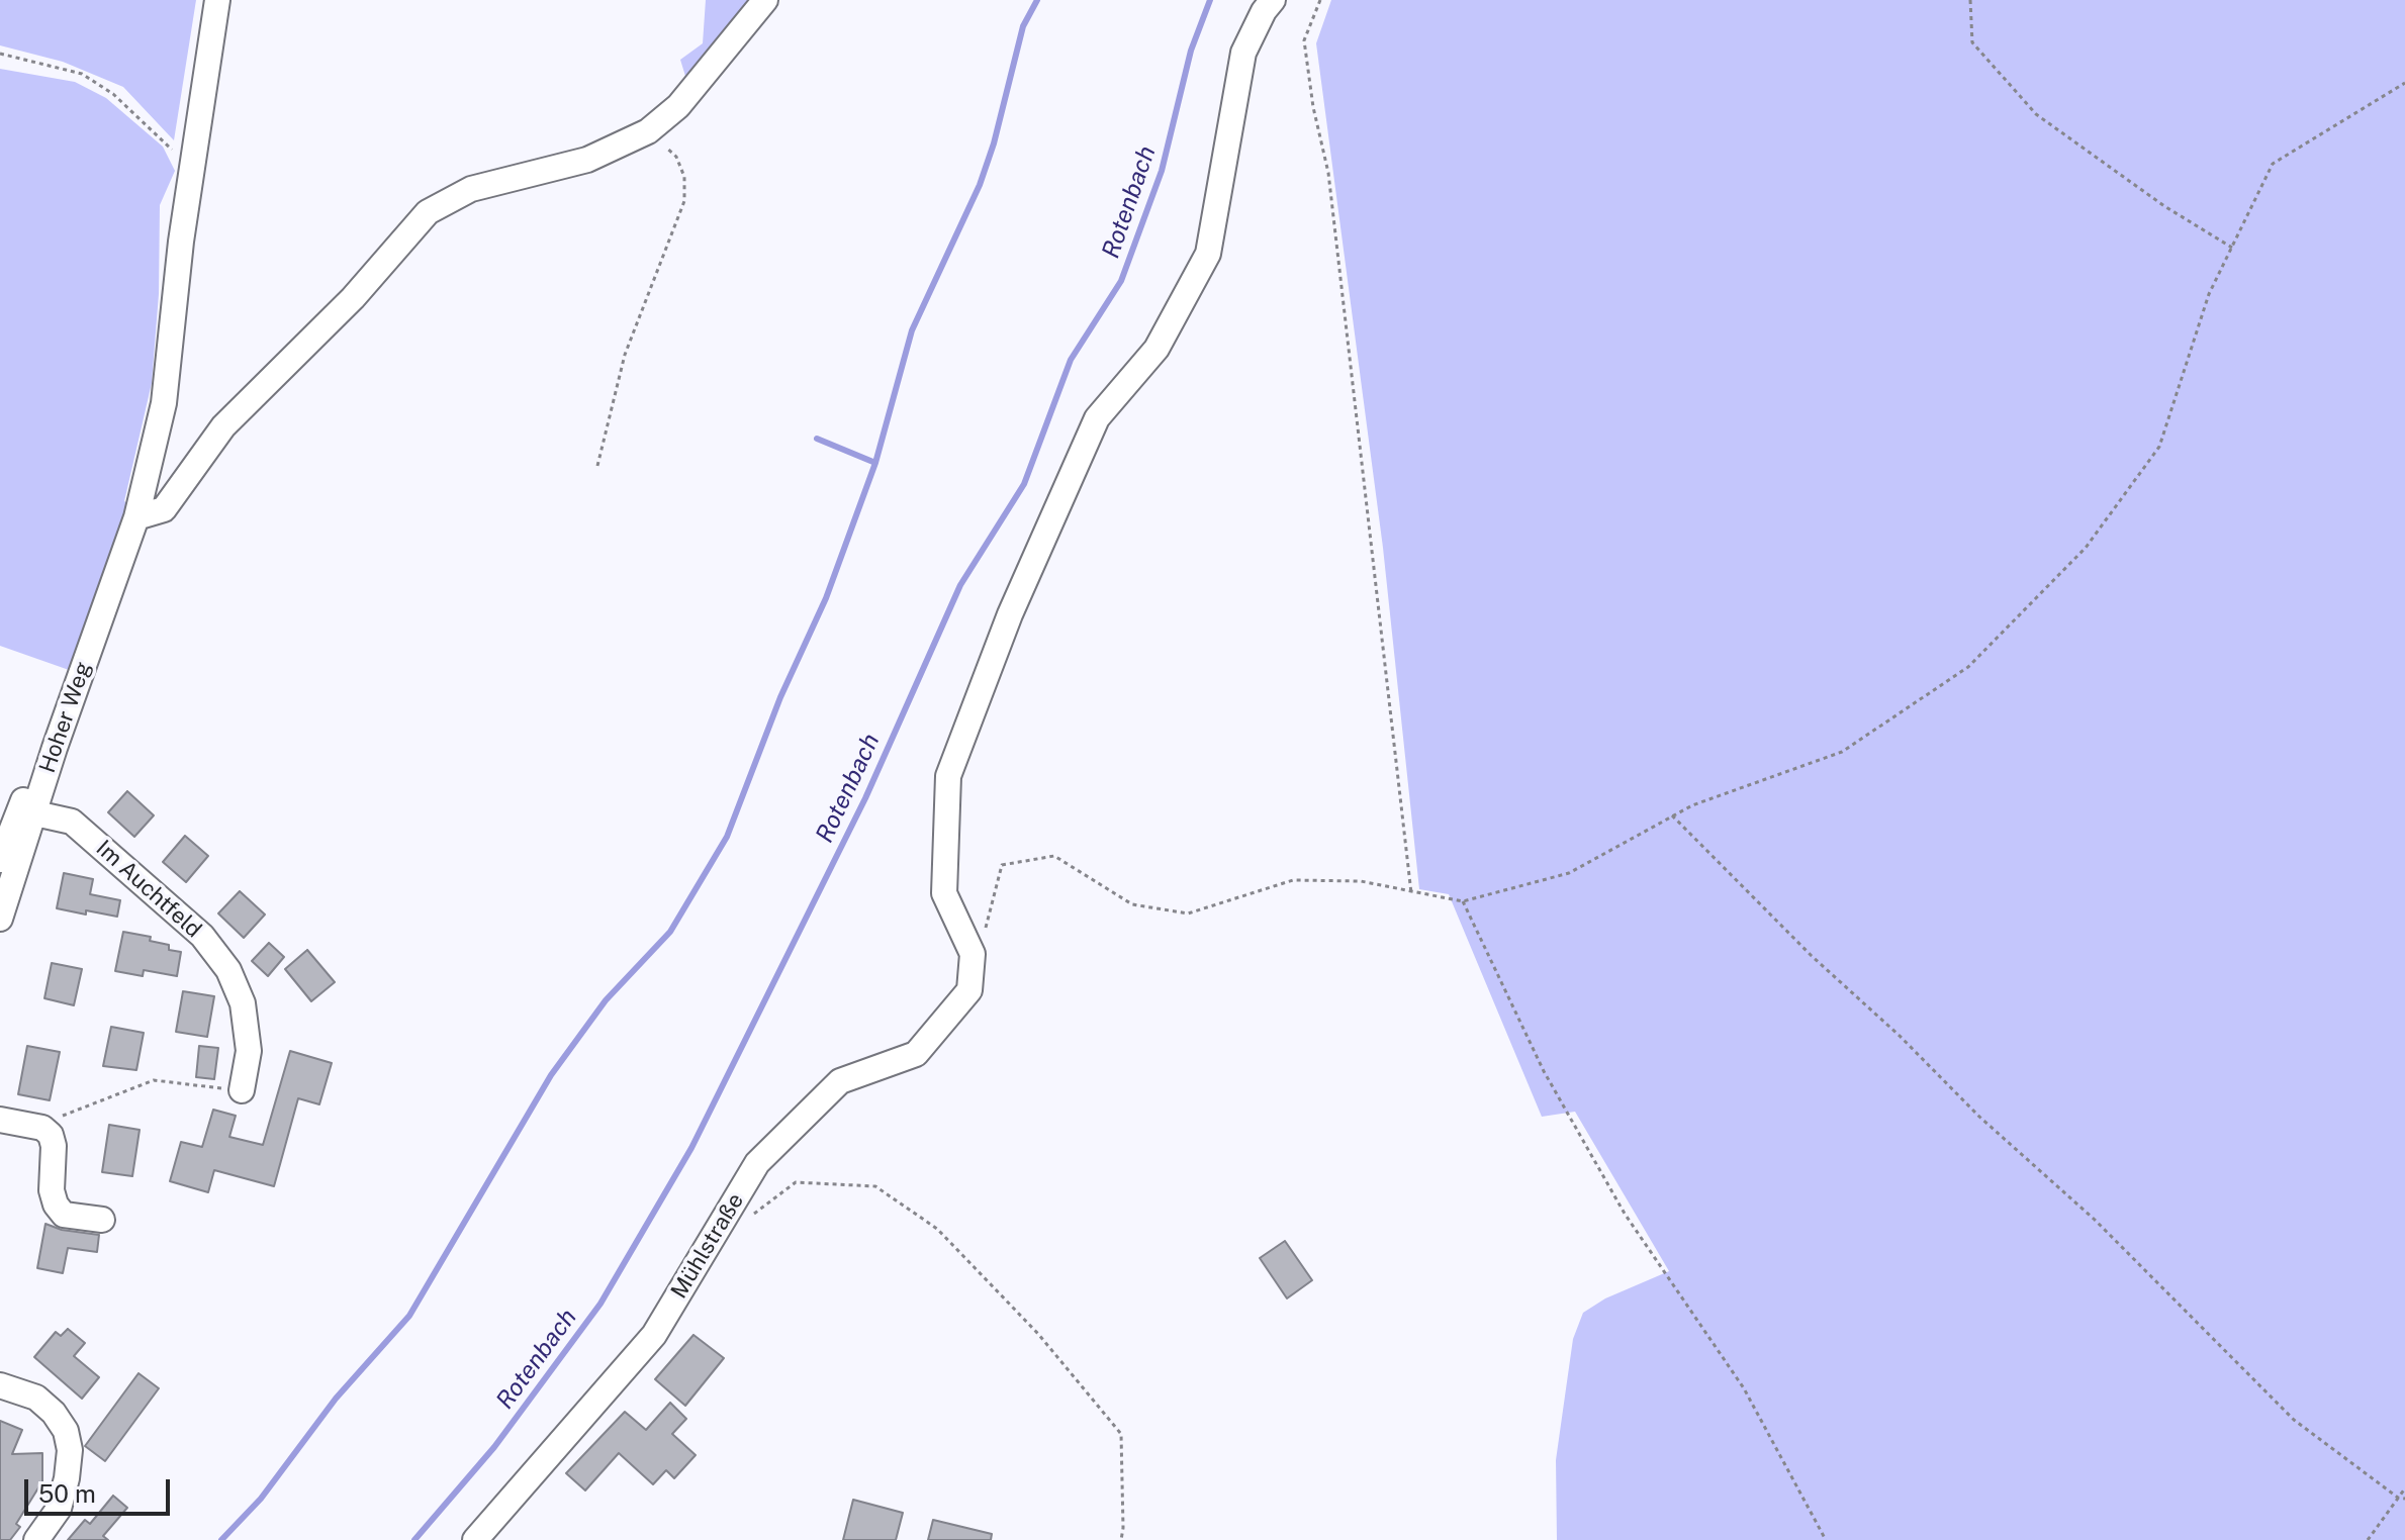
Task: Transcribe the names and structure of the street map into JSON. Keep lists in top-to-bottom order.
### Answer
{
  "streets": {
    "street": ["Hoher Weg", "Im Auchtfeld", "Mühlstraße"]
  },
  "crossings": [
    ["Hoher Weg", "Im Auchtfeld"]
  ],
  "water": ["Rotenbach"],
  "scale_bar": "50 m"
}
